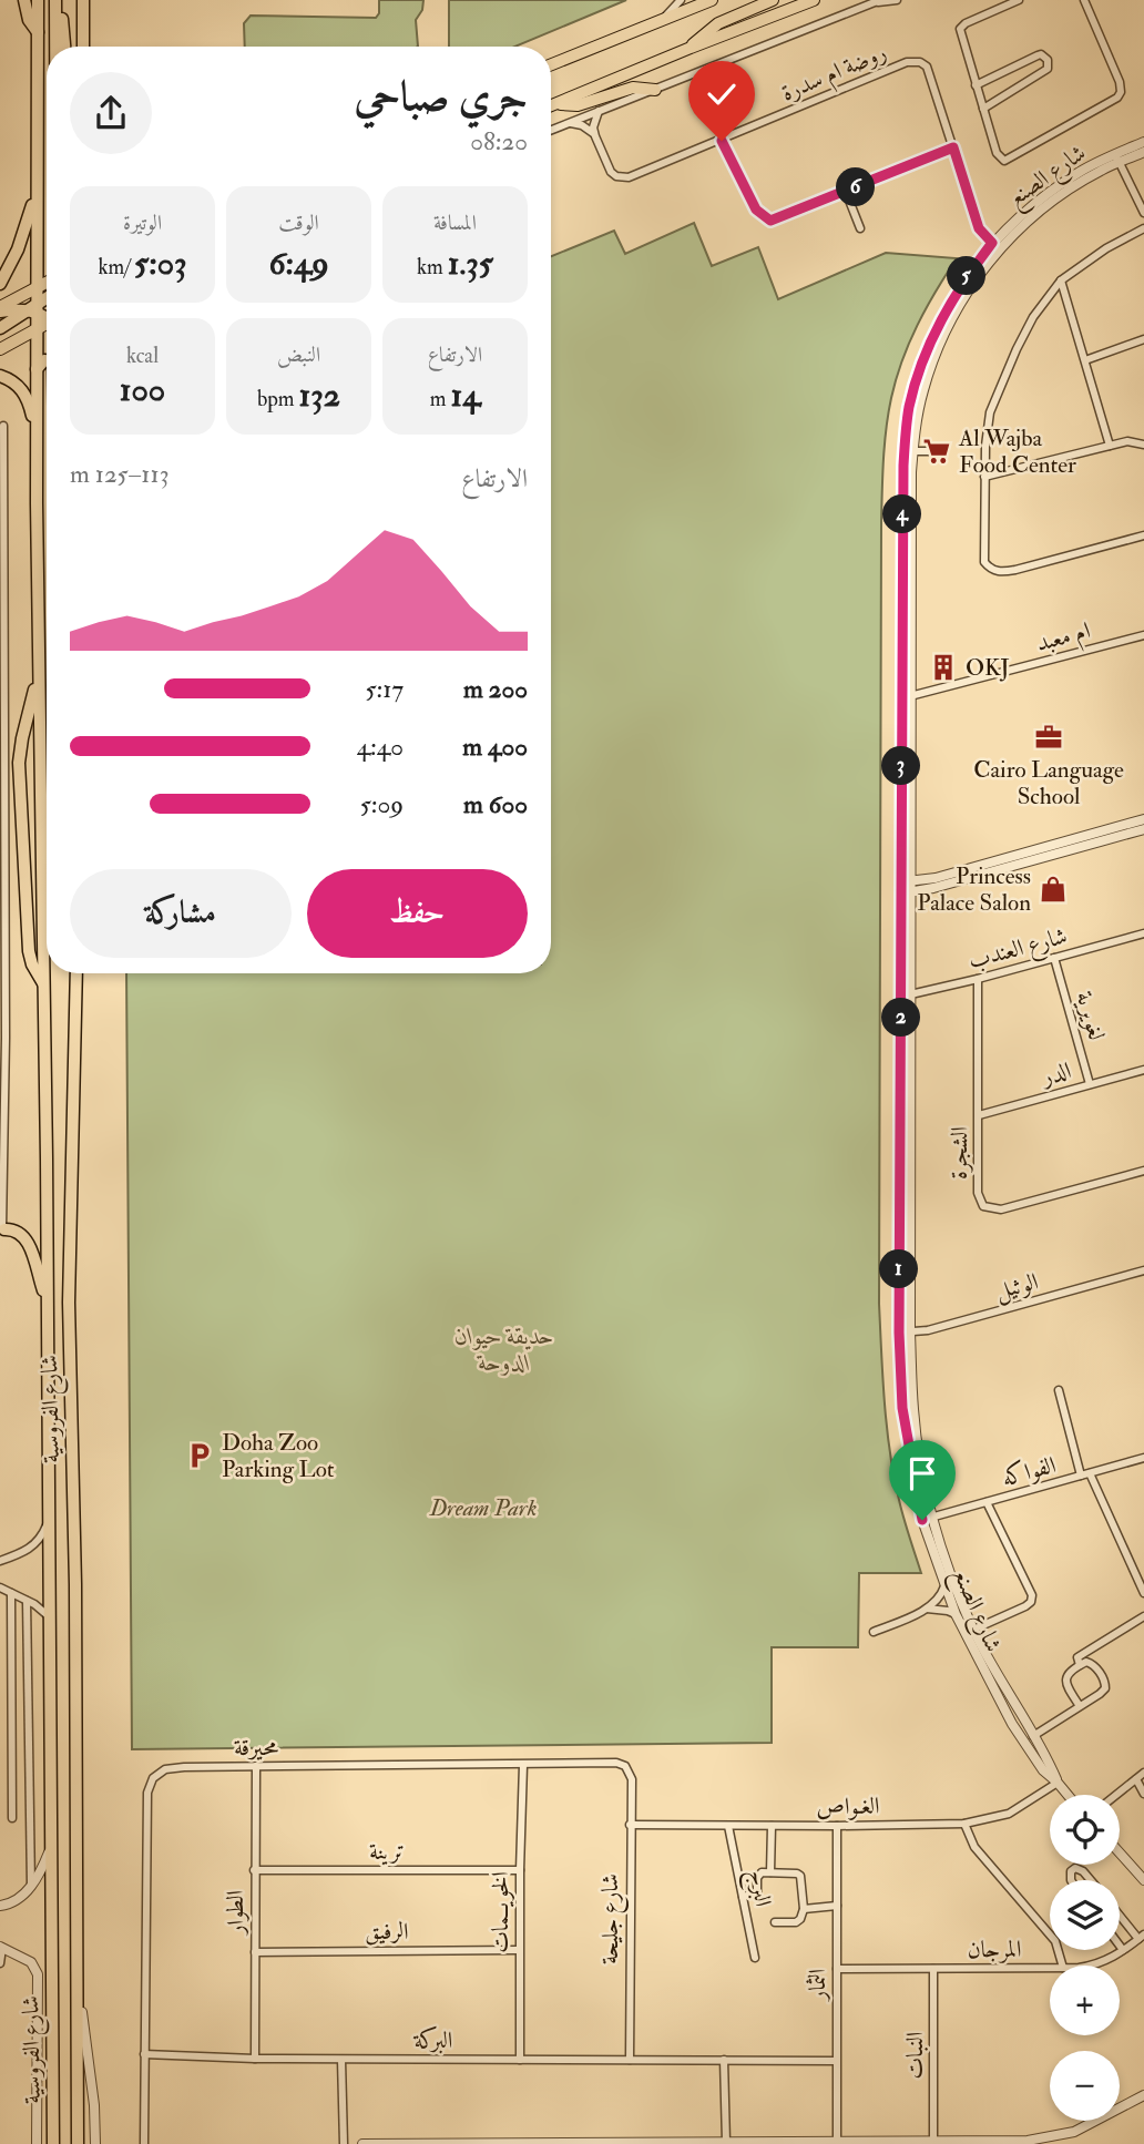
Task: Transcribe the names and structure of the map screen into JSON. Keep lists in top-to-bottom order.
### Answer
{
  "streets": {
    "highway": ["شارع الفروسية"],
    "street": [
      "روضة ام سدرة",
      "شارع الصنع",
      "ام معبد",
      "شارع العندب",
      "لغويرية",
      "الدر",
      "الشجرة",
      "الوثيل",
      "الفواكه",
      "محيرقة",
      "الغـواص",
      "ترينة",
      "البرج",
      "الطوار",
      "الخويــمات",
      "شارع جليحة",
      "الرفيق",
      "المرجان",
      "الثمار",
      "البركة",
      "النبات"
    ]
  },
  "crossings": [
    ["روضة ام سدرة", "شارع الصنع"],
    ["شارع الصنع", "ام معبد"],
    ["شارع الصنع", "شارع العندب"],
    ["شارع الصنع", "الوثيل"],
    ["شارع الصنع", "الفواكه"],
    ["شارع الصنع", "الغـواص"],
    ["شارع العندب", "لغويرية"],
    ["شارع العندب", "الشجرة"],
    ["لغويرية", "الدر"],
    ["الدر", "الشجرة"],
    ["محيرقة", "الطوار"],
    ["محيرقة", "الخويــمات"],
    ["محيرقة", "شارع جليحة"],
    ["محيرقة", "البركة"],
    ["الغـواص", "البرج"],
    ["الغـواص", "شارع جليحة"],
    ["الغـواص", "الثمار"],
    ["ترينة", "الطوار"],
    ["ترينة", "الخويــمات"],
    ["الطوار", "الرفيق"],
    ["الطوار", "البركة"],
    ["الخويــمات", "الرفيق"],
    ["الخويــمات", "البركة"],
    ["شارع جليحة", "البركة"],
    ["المرجان", "الثمار"],
    ["المرجان", "النبات"],
    ["الثمار", "البركة"]
  ],
  "parks": ["حديقة حيوان الدوحة", "Dream Park"],
  "places": {
    "supermarket": ["Al Wajba Food Center"],
    "building": ["OKJ"],
    "office": ["Cairo Language School"],
    "shop": ["Princess Palace Salon"],
    "parking": ["Doha Zoo Parking Lot"]
  },
  "page": {
    "heading": ["جري صباحي", "08:20"],
    "pins": [
      "6",
      "5",
      "4",
      "3",
      "2",
      "1"
    ],
    "stats": [
      ["المسافة", "1.35 km"],
      ["الوقت", "6:49"],
      ["الوتيرة", "5:03 /km"],
      ["الارتفاع", "14 m"],
      ["النبض", "132 bpm"],
      ["kcal", "100"]
    ],
    "chart": ["الارتفاع", "113–125 m"],
    "list": [
      {
        "name": "200 m",
        "note": "5:17"
      },
      {
        "name": "400 m",
        "note": "4:40"
      },
      {
        "name": "600 m",
        "note": "5:09"
      }
    ],
    "buttons": ["حفظ", "مشاركة"],
    "map_buttons": ["+", "−"]
  }
}
